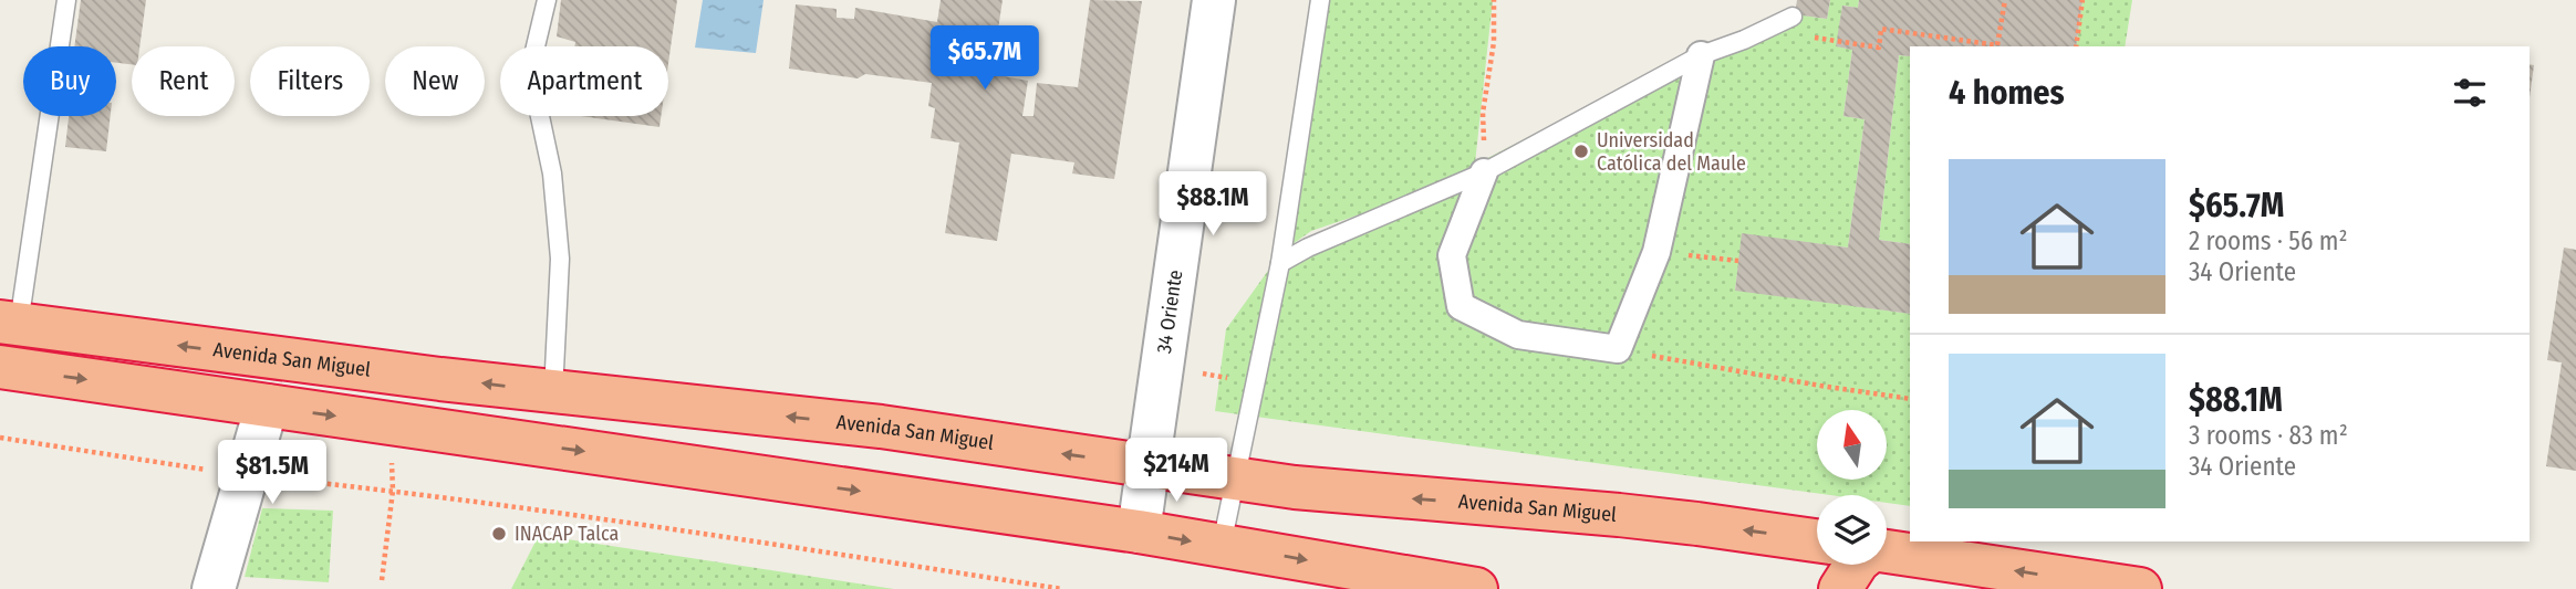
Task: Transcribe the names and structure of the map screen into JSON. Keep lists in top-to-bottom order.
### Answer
{
  "streets": {
    "highway": ["Avenida San Miguel"],
    "street": ["34 Oriente"]
  },
  "crossings": [
    ["34 Oriente", "Avenida San Miguel"]
  ],
  "places": ["Universidad Católica del Maule", "INACAP Talca"],
  "north": "top",
  "page": {
    "price": [
      "$65.7M",
      "$88.1M",
      "$214M",
      "$81.5M"
    ],
    "chip": [
      "Buy",
      "Rent",
      "Filters",
      "New",
      "Apartment"
    ],
    "heading": "4 homes",
    "list": [
      {
        "name": "$65.7M",
        "note": "2 rooms · 56 m² · 34 Oriente"
      },
      {
        "name": "$88.1M",
        "note": "3 rooms · 83 m² · 34 Oriente"
      }
    ]
  }
}
